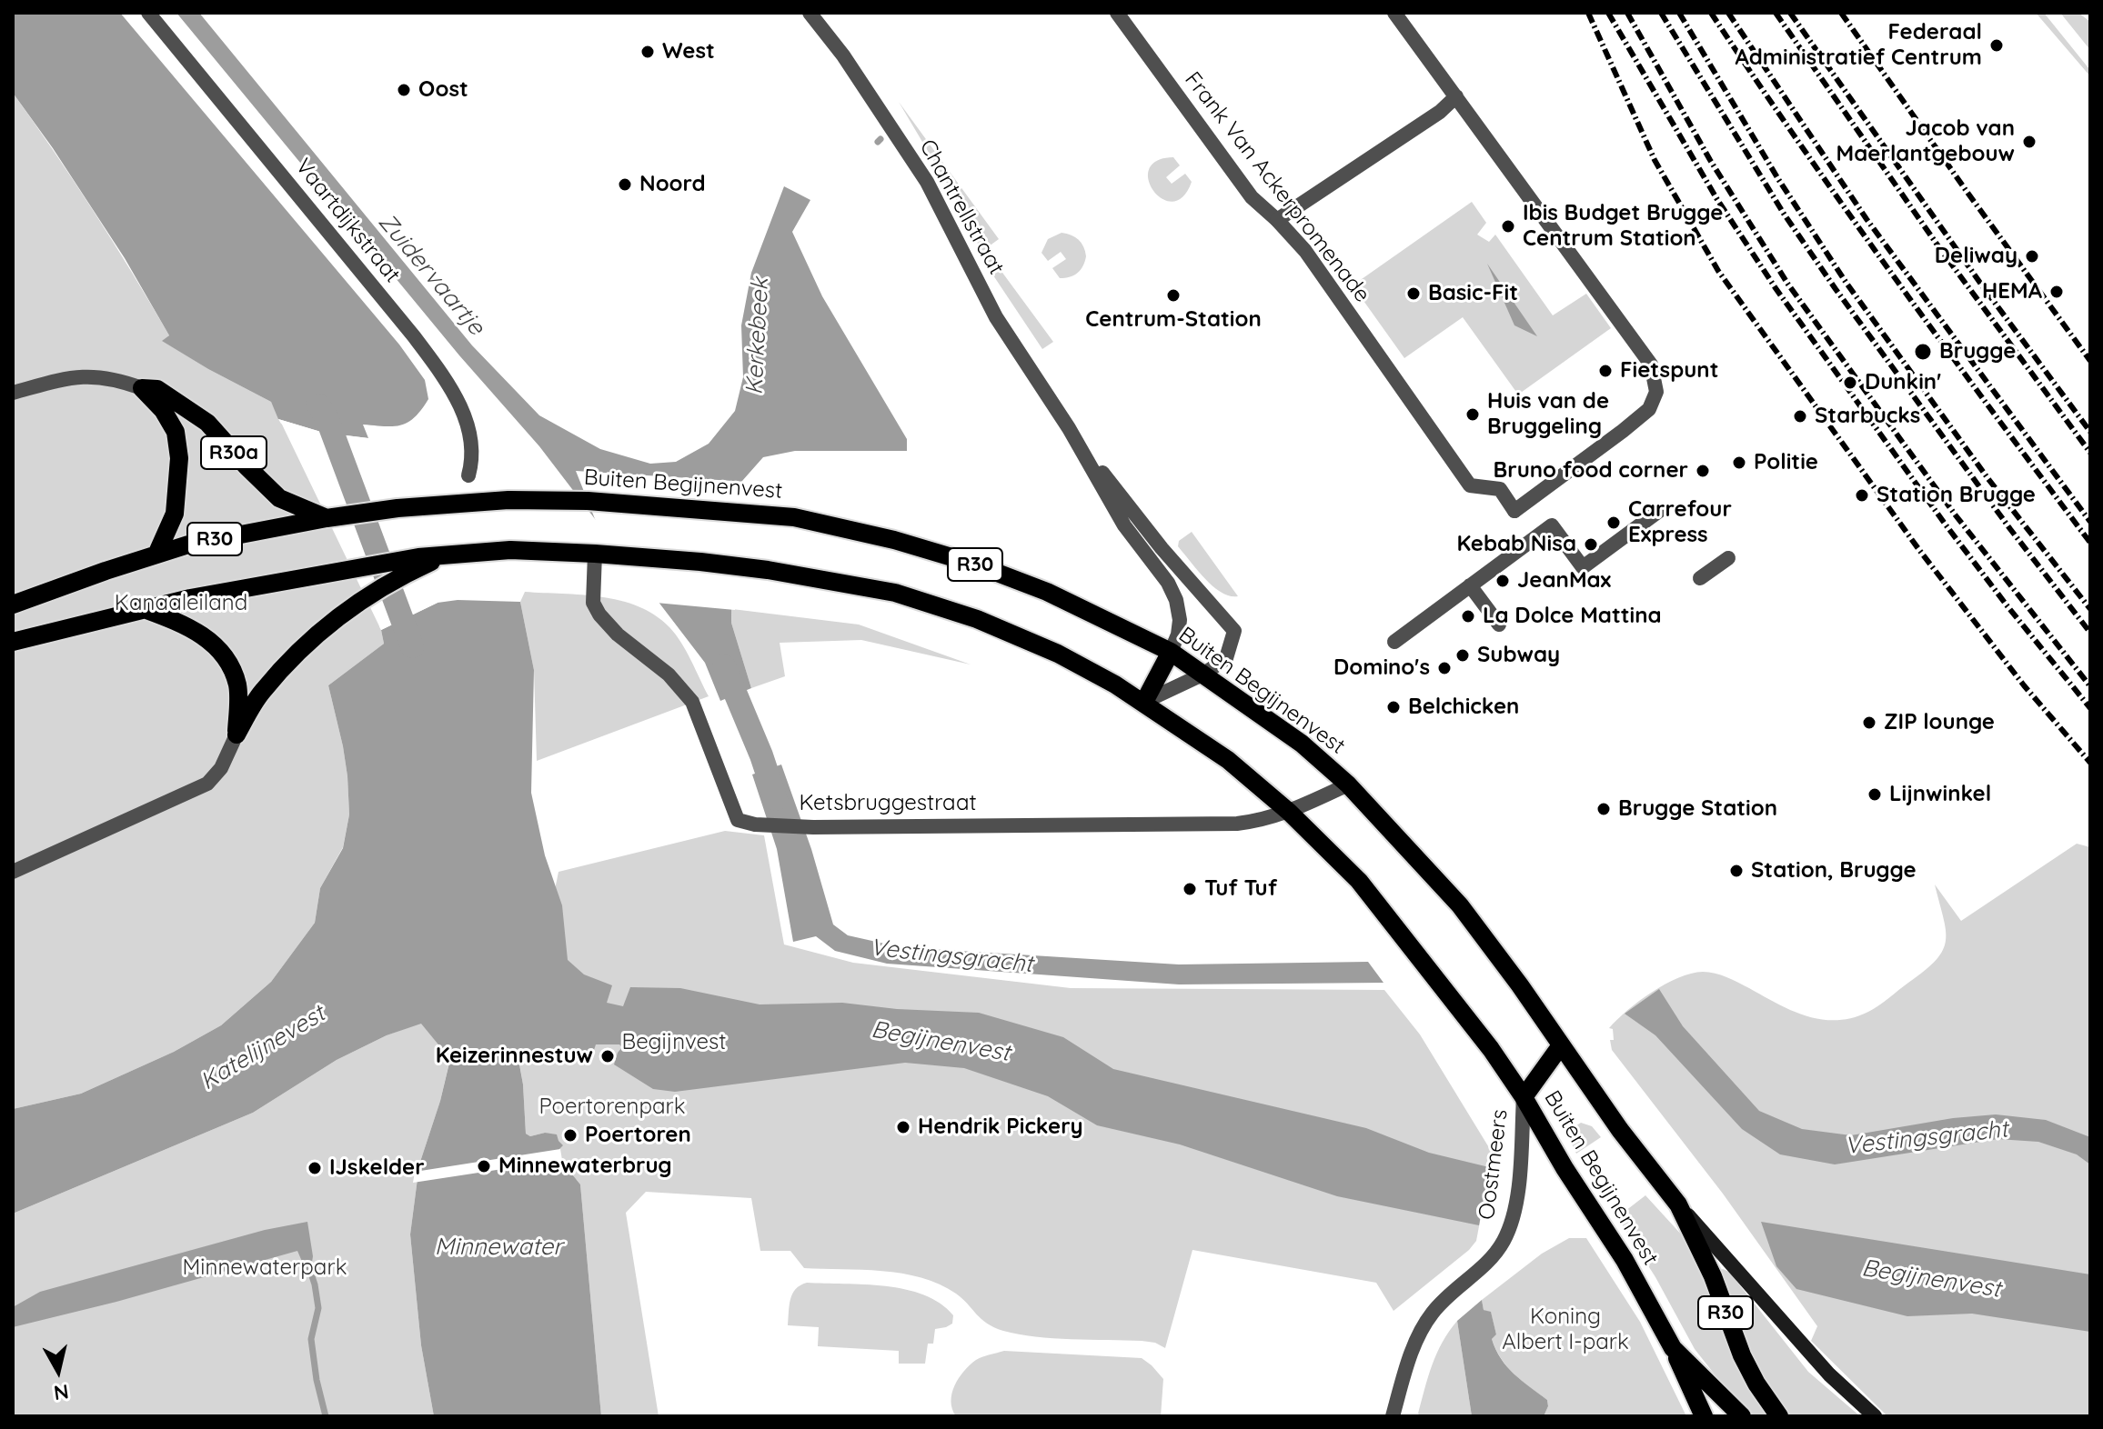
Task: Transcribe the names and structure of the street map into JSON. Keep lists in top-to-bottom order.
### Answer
{
  "streets": {
    "main road": ["R30a", "Buiten Begijnenvest", "R30"],
    "street": [
      "Frank Van Ackerpromenade",
      "Chantrellstraat",
      "Vaartdijkstraat",
      "Ketsbruggestraat",
      "Oostmeers"
    ]
  },
  "crossings": [
    ["Chantrellstraat", "Buiten Begijnenvest"],
    ["R30a", "Buiten Begijnenvest"],
    ["R30a", "R30"],
    ["Buiten Begijnenvest", "R30"],
    ["Buiten Begijnenvest", "Ketsbruggestraat"],
    ["Buiten Begijnenvest", "Oostmeers"]
  ],
  "water": [
    "Zuidervaartje",
    "Kerkebeek",
    "Vestingsgracht",
    "Begijnenvest",
    "Katelijnevest",
    "Minnewater"
  ],
  "parks": [
    "Kanaaleiland",
    "Begijnvest",
    "Poertorenpark",
    "Minnewaterpark",
    "Koning Albert I-park"
  ],
  "places": [
    "Federaal Administratief Centrum",
    "West",
    "Oost",
    "Jacob van Maerlantgebouw",
    "Noord",
    "Ibis Budget Brugge Centrum Station",
    "Deliway",
    "HEMA",
    "Basic-Fit",
    "Centrum-Station",
    "Brugge",
    "Fietspunt",
    "Dunkin'",
    "Huis van de Bruggeling",
    "Starbucks",
    "Politie",
    "Bruno food corner",
    "Station Brugge",
    "Carrefour Express",
    "Kebab Nisa",
    "JeanMax",
    "La Dolce Mattina",
    "Subway",
    "Domino's",
    "Belchicken",
    "ZIP lounge",
    "Lijnwinkel",
    "Brugge Station",
    "Station, Brugge",
    "Tuf Tuf",
    "Keizerinnestuw",
    "Hendrik Pickery",
    "Poertoren",
    "Minnewaterbrug",
    "IJskelder"
  ],
  "north": "bottom"
}
